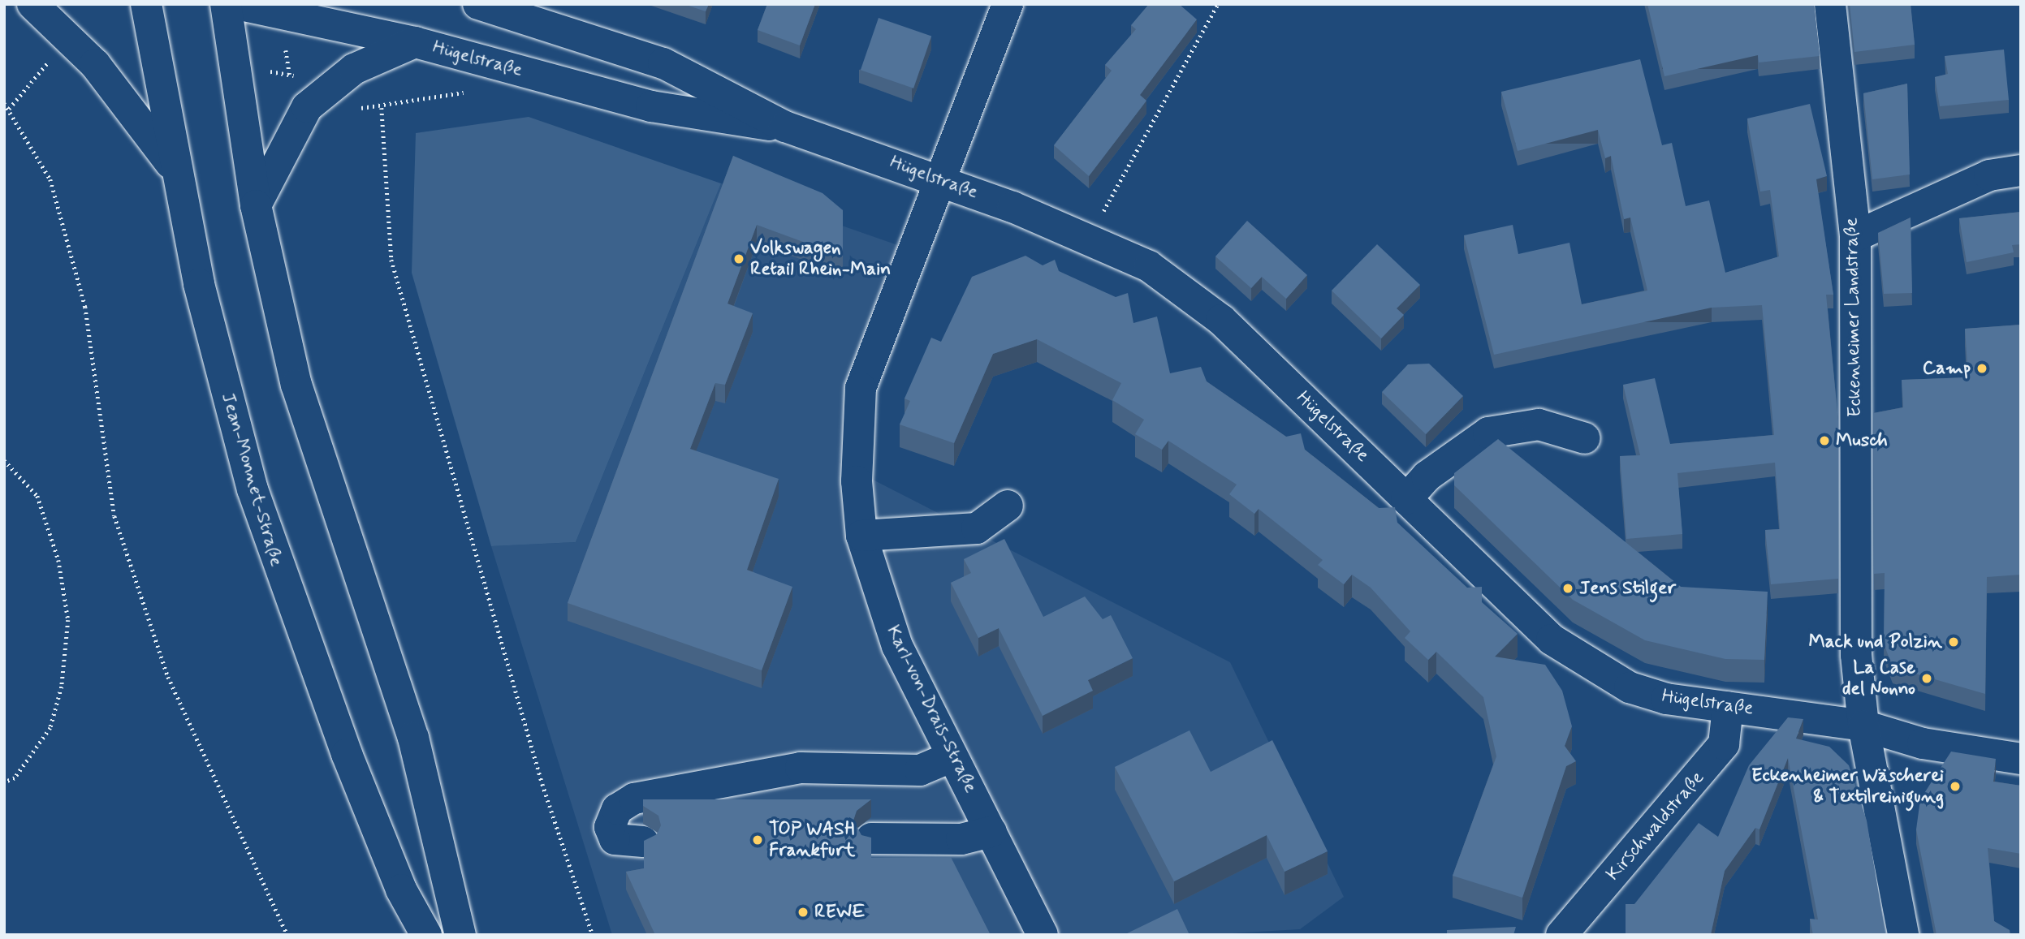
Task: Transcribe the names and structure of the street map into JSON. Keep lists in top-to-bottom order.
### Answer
{
  "streets": {
    "street": [
      "Hügelstraße",
      "Eckenheimer Landstraße",
      "Jean-Monnet-Straße",
      "Karl-von-Drais-Straße",
      "Kirschwaldstraße"
    ]
  },
  "crossings": [
    ["Hügelstraße", "Eckenheimer Landstraße"],
    ["Hügelstraße", "Karl-von-Drais-Straße"],
    ["Hügelstraße", "Kirschwaldstraße"]
  ],
  "places": [
    "Volkswagen Retail Rhein-Main",
    "Camp",
    "Musch",
    "Jens Stilger",
    "Mack und Polzin",
    "La Case del Nonno",
    "Eckenheimer Wäscherei & Textilreinigung",
    "TOP WASH Frankfurt",
    "REWE"
  ]
}
